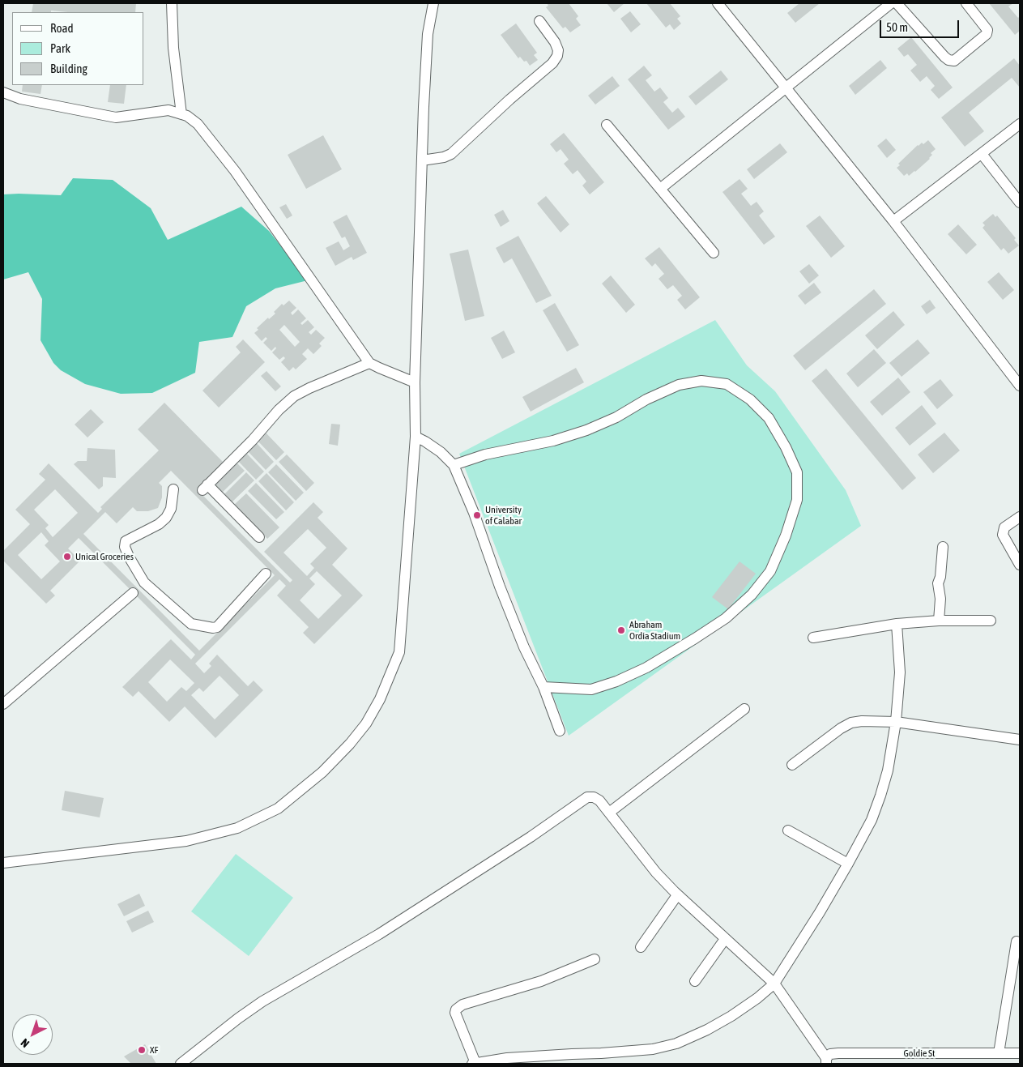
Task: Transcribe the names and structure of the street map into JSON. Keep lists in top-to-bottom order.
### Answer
{
  "streets": {
    "street": ["Goldie St"]
  },
  "places": [
    "University of Calabar",
    "Unical Groceries",
    "Abraham Ordia Stadium",
    "XF"
  ],
  "legend": ["Road", "Park", "Building"],
  "scale_bar": "50 m",
  "north": "bottom left"
}
